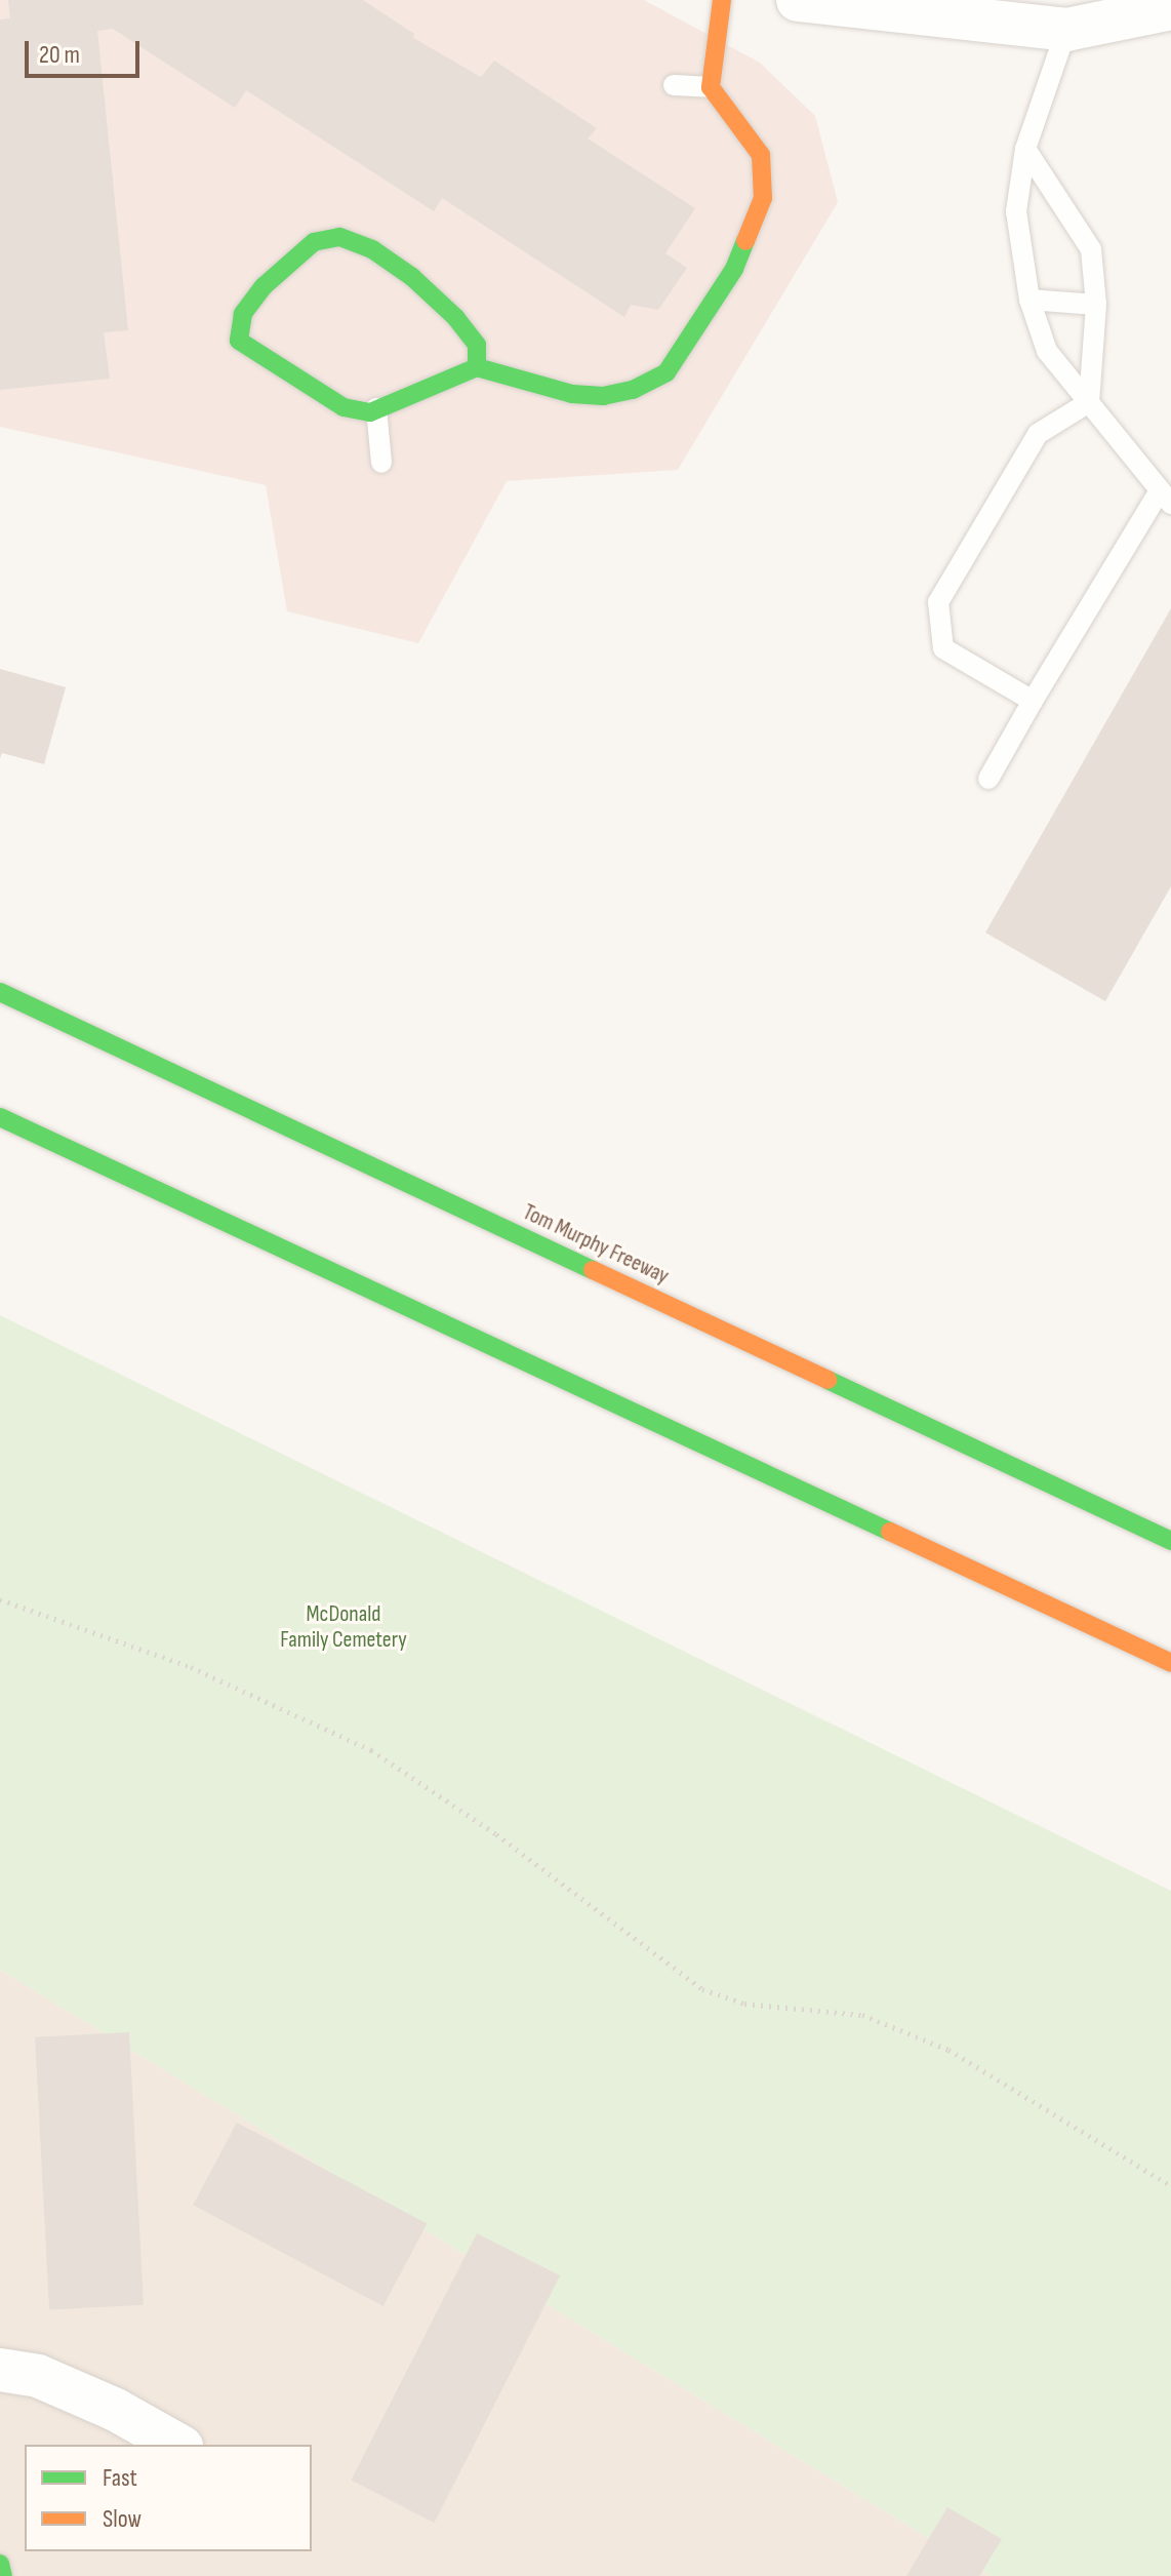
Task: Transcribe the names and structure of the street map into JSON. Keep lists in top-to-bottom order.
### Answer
{
  "streets": {
    "main road": ["Tom Murphy Freeway"]
  },
  "parks": ["McDonald Family Cemetery"],
  "legend": ["Fast", "Slow"],
  "scale_bar": "20 m"
}
